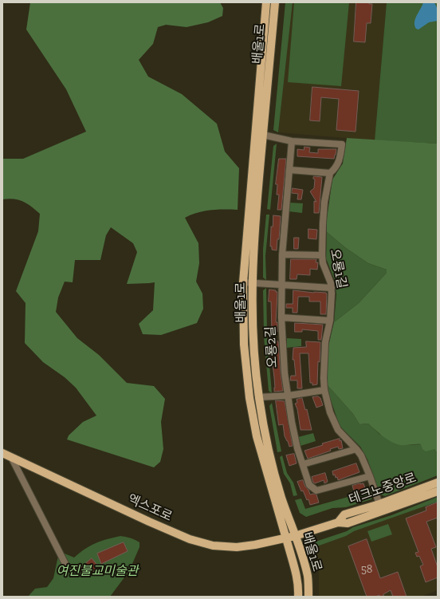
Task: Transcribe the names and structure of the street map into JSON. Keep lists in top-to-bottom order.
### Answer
{
  "streets": {
    "main road": ["배울1로", "테크노중앙로", "엑스포로"],
    "street": ["오룡1길", "오룡2길"]
  },
  "crossings": [
    ["배울1로", "오룡1길"],
    ["배울1로", "테크노중앙로"],
    ["배울1로", "엑스포로"],
    ["오룡1길", "오룡2길"],
    ["오룡1길", "테크노중앙로"],
    ["테크노중앙로", "엑스포로"]
  ],
  "parks": ["여진불교미술관"],
  "house_numbers": ["58"]
}
